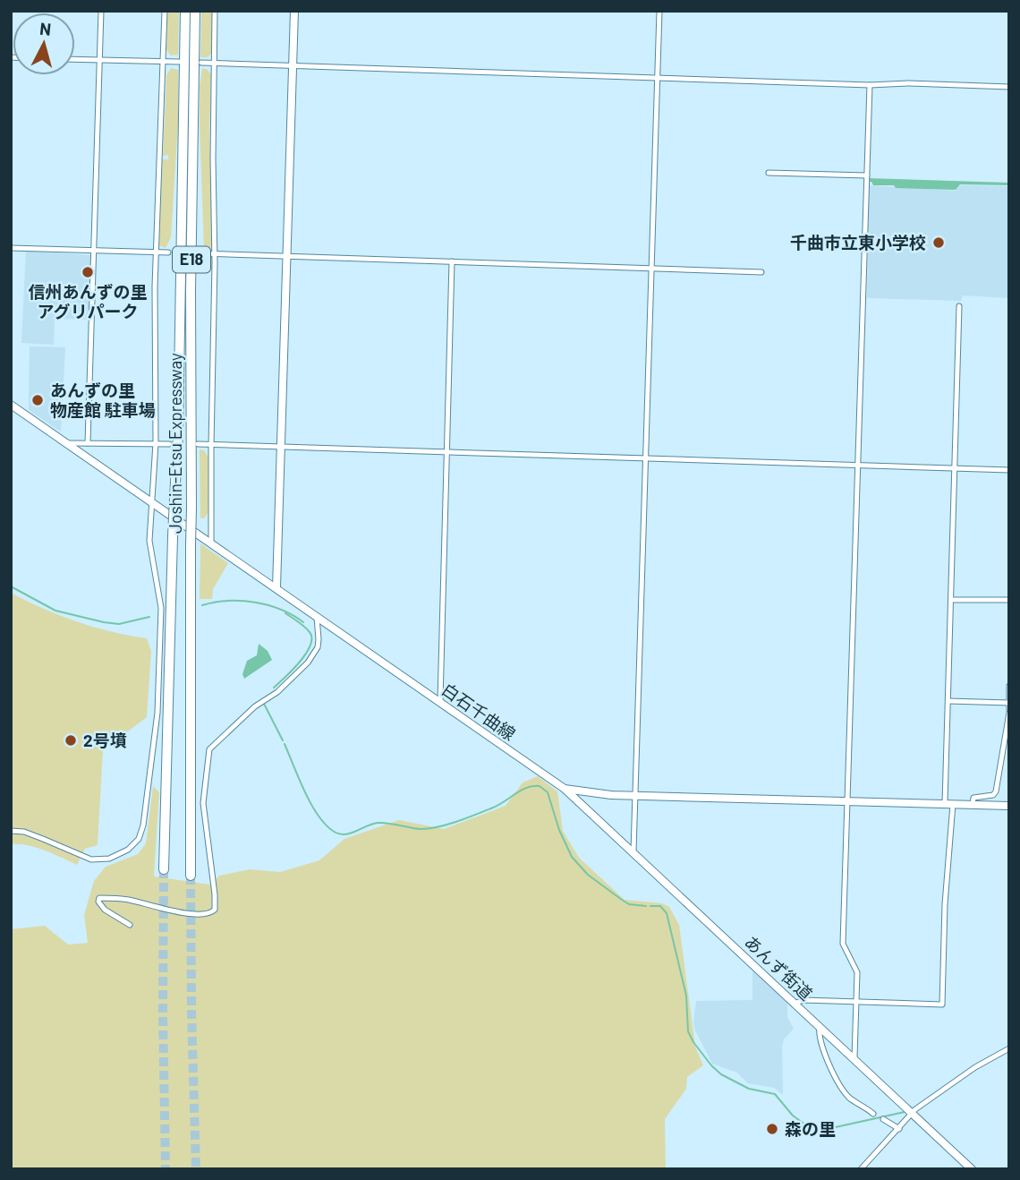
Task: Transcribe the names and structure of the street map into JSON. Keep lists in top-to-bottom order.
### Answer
{
  "streets": {
    "highway": ["E18", "Joshin-Etsu Expressway"],
    "street": ["白石千曲線", "あんず街道"]
  },
  "crossings": [
    ["白石千曲線", "あんず街道"]
  ],
  "places": [
    "千曲市立東小学校",
    "信州あんずの里 アグリパーク",
    "あんずの里 物産館 駐車場",
    "2号墳",
    "森の里"
  ],
  "north": "top"
}
